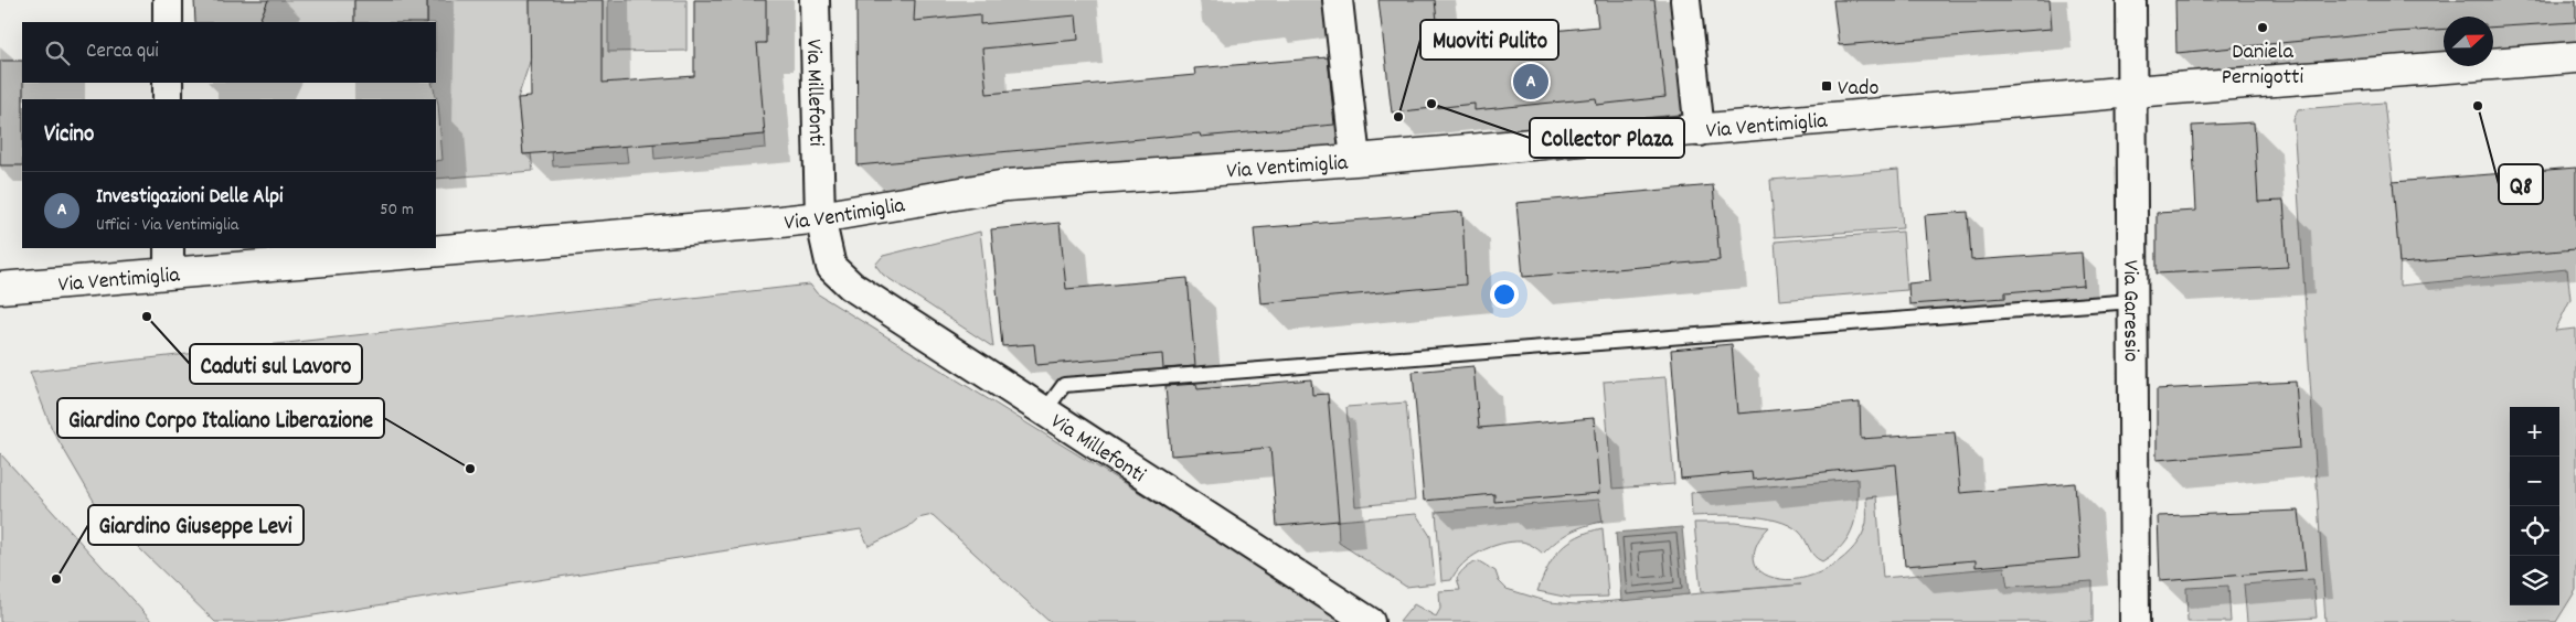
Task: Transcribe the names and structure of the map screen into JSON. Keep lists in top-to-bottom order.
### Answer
{
  "streets": {
    "street": ["Via Millefonti", "Via Ventimiglia", "Via Garessio"]
  },
  "crossings": [
    ["Via Millefonti", "Via Ventimiglia"],
    ["Via Ventimiglia", "Via Garessio"]
  ],
  "places": {
    "other": [
      "Daniela Pernigotti",
      "Collector Plaza",
      "Q8",
      "Muoviti Pulito",
      "Caduti sul Lavoro",
      "Giardino Corpo Italiano Liberazione",
      "Giardino Giuseppe Levi"
    ],
    "transit": ["Vado"]
  },
  "north": "right",
  "page": {
    "search": "Cerca qui",
    "pins": "A",
    "heading": "Vicino",
    "list": [
      {
        "mark": "A",
        "name": "Investigazioni Delle Alpi",
        "note": "Uffici · Via Ventimiglia",
        "value": "50 m"
      }
    ],
    "map_buttons": ["+", "−"]
  }
}
